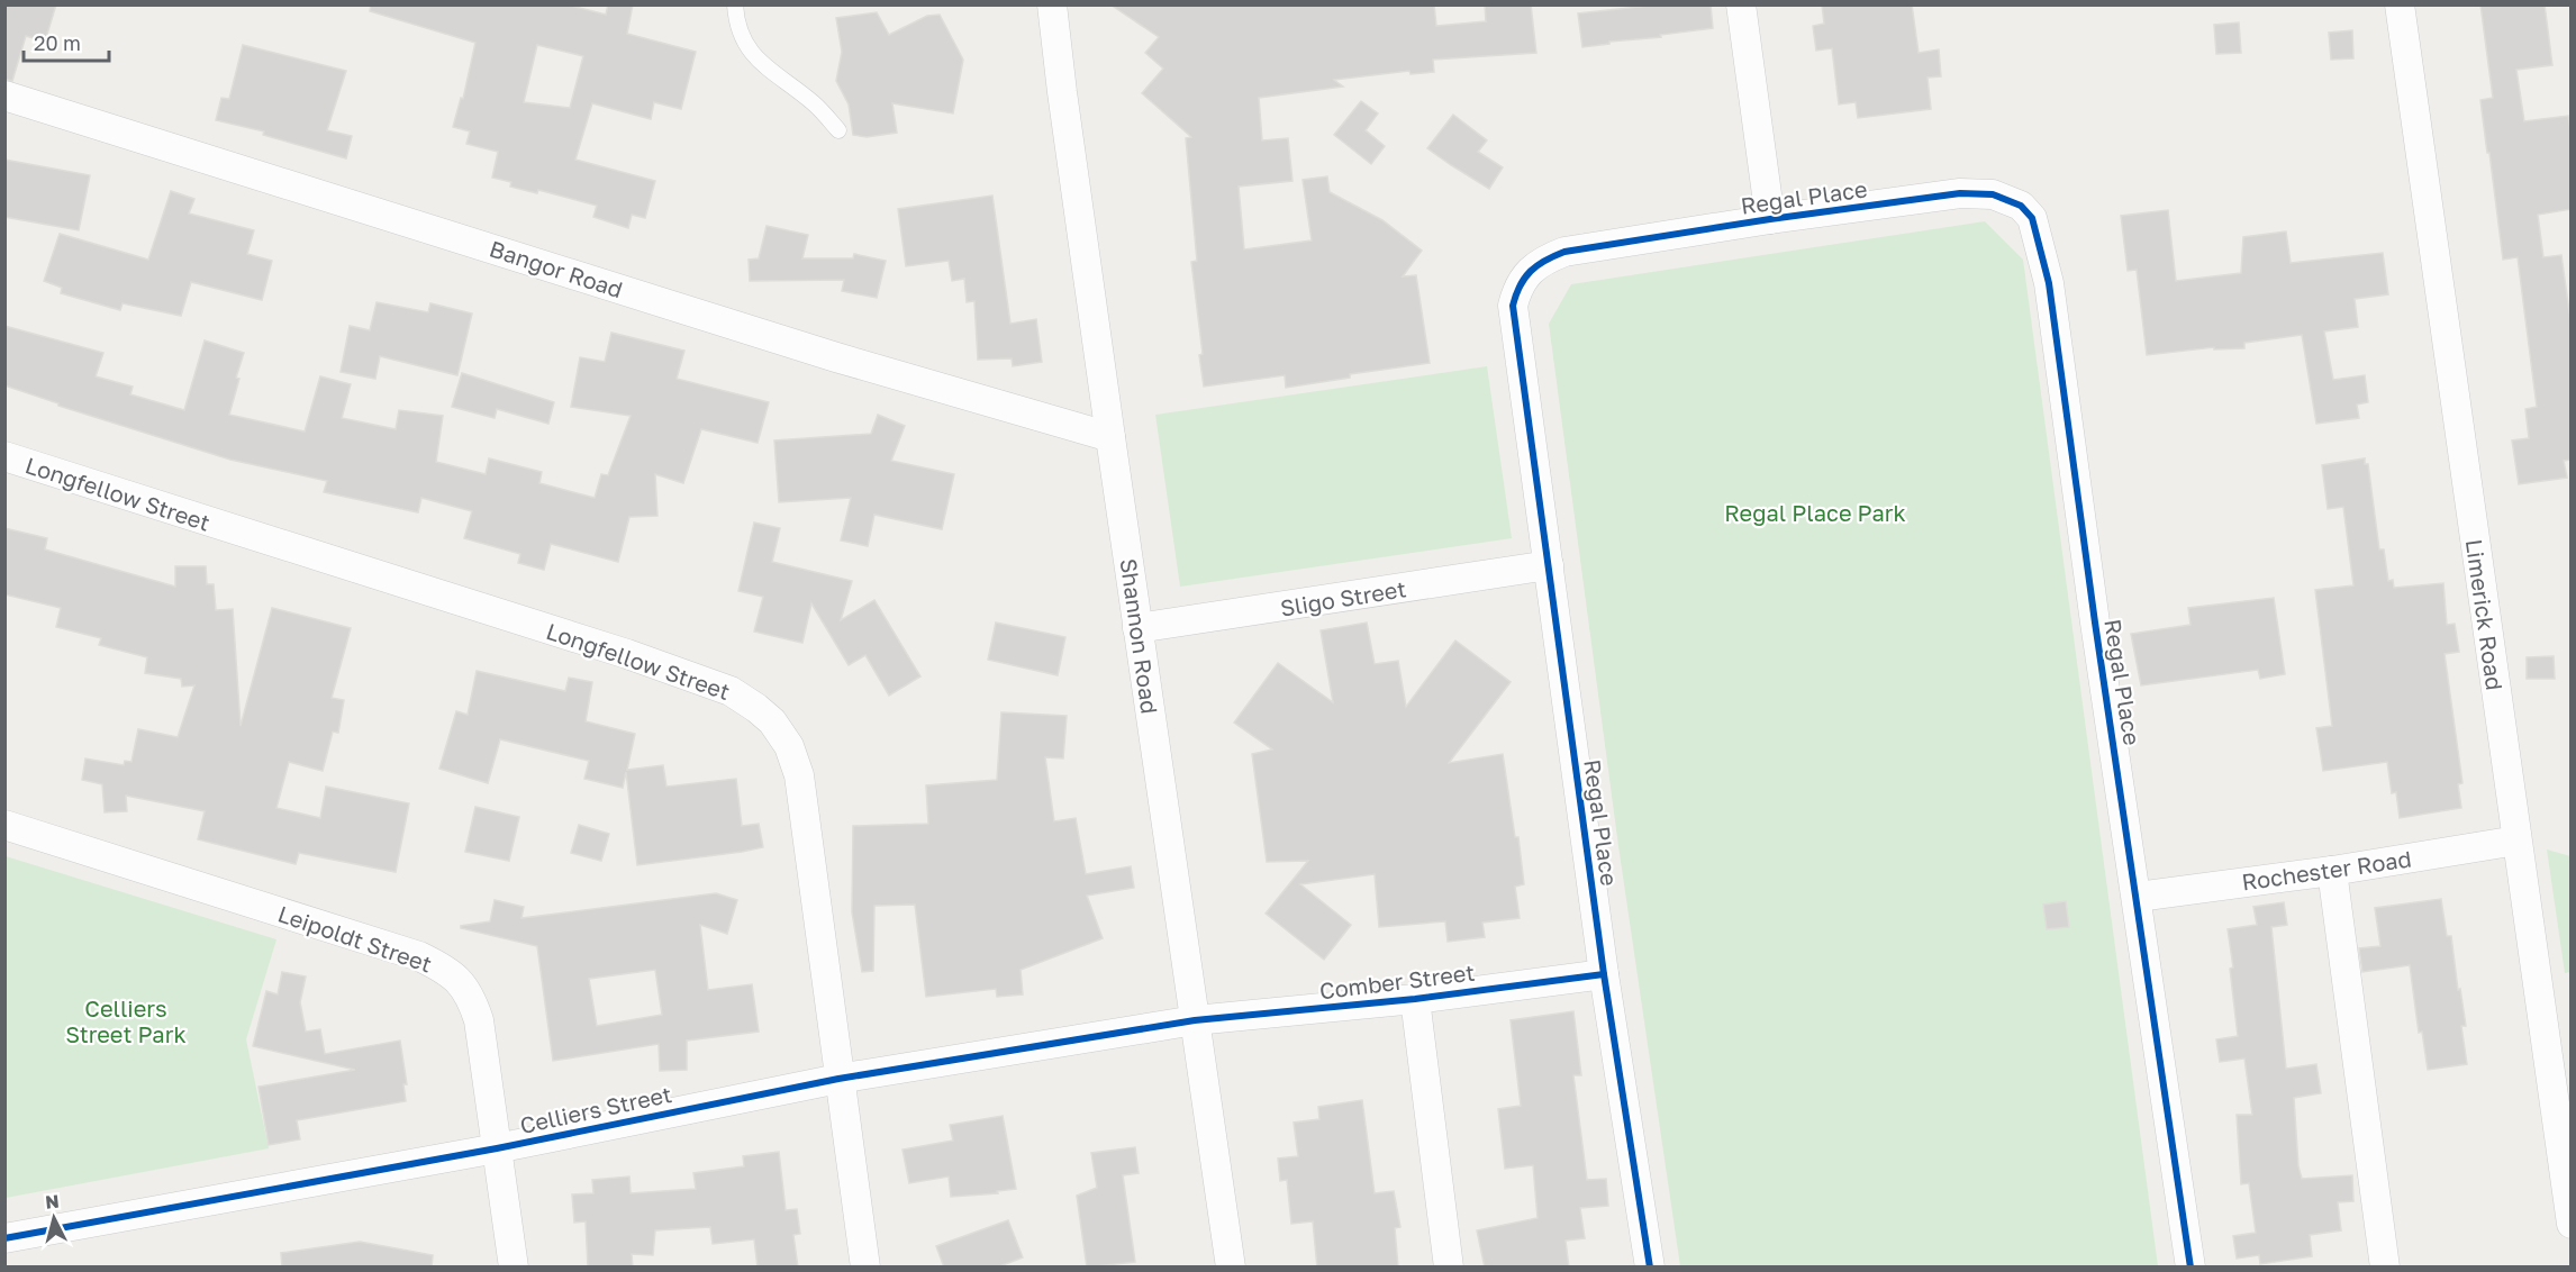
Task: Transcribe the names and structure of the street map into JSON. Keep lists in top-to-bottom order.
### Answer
{
  "streets": {
    "street": [
      "Regal Place",
      "Bangor Road",
      "Longfellow Street",
      "Sligo Street",
      "Limerick Road",
      "Shannon Road",
      "Rochester Road",
      "Leipoldt Street",
      "Comber Street",
      "Celliers Street"
    ]
  },
  "crossings": [
    ["Regal Place", "Sligo Street"],
    ["Regal Place", "Rochester Road"],
    ["Regal Place", "Comber Street"],
    ["Bangor Road", "Shannon Road"],
    ["Longfellow Street", "Celliers Street"],
    ["Sligo Street", "Shannon Road"],
    ["Limerick Road", "Rochester Road"],
    ["Shannon Road", "Comber Street"],
    ["Shannon Road", "Celliers Street"],
    ["Leipoldt Street", "Celliers Street"],
    ["Comber Street", "Celliers Street"]
  ],
  "parks": ["Regal Place Park", "Celliers Street Park"],
  "scale_bar": "20 m",
  "north": "top"
}
